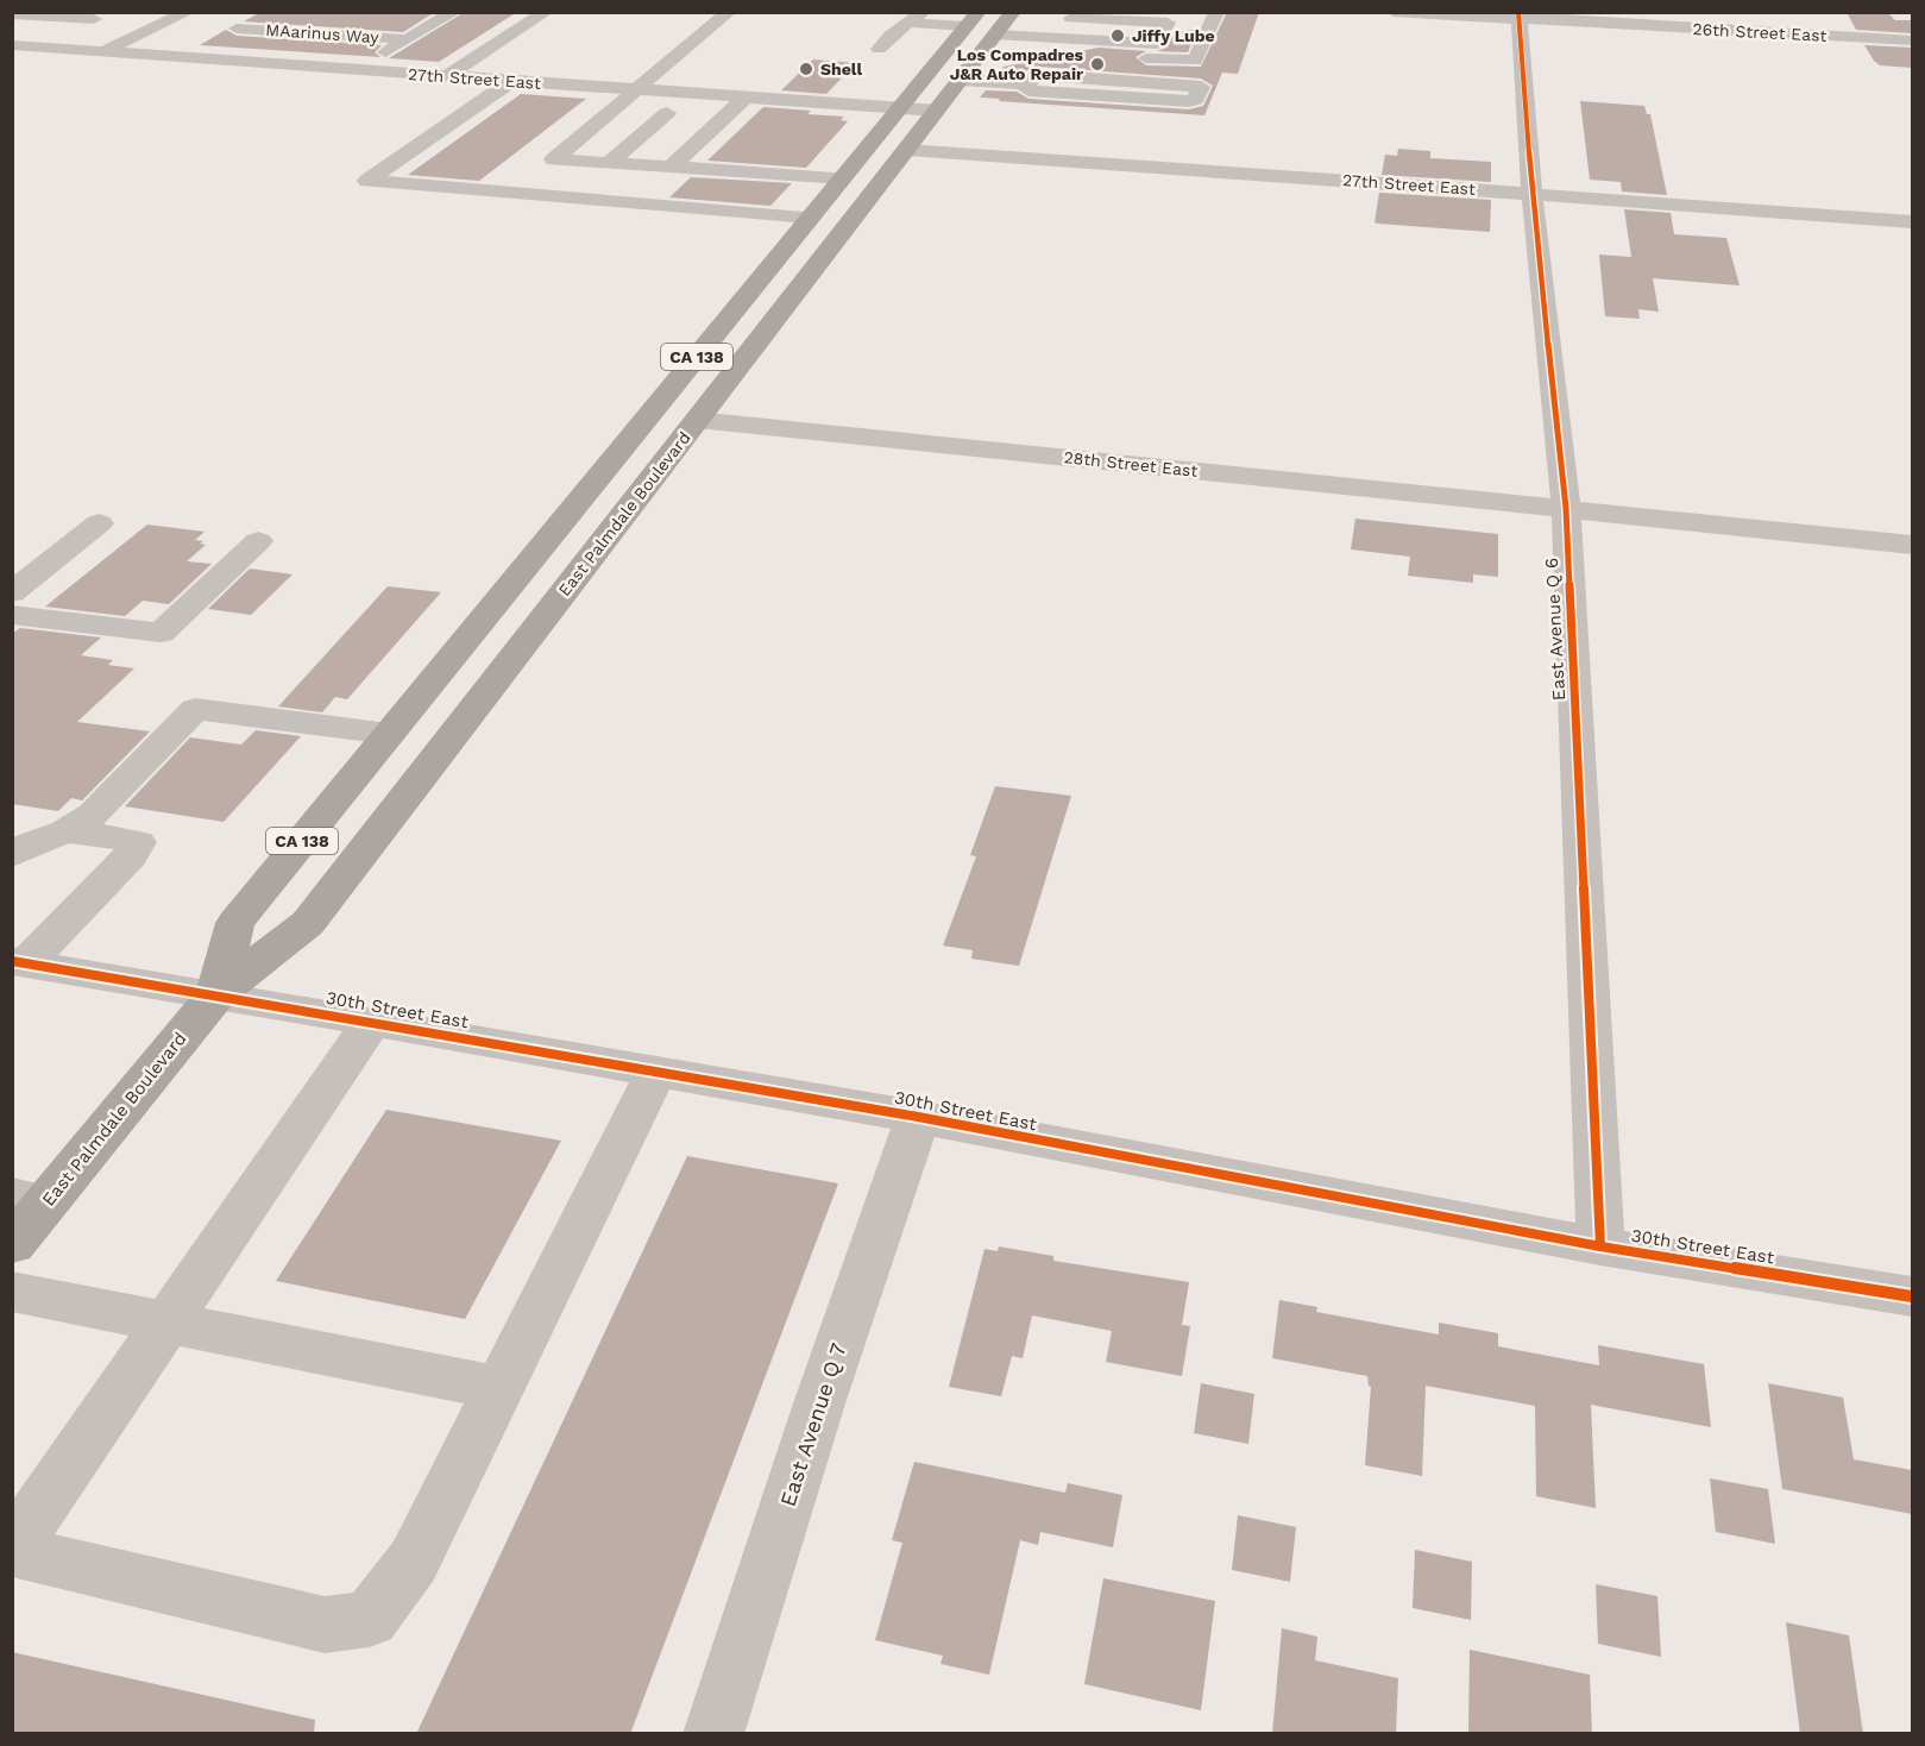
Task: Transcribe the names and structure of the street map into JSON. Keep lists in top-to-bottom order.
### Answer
{
  "streets": {
    "highway": ["CA 138", "East Palmdale Boulevard"],
    "street": [
      "26th Street East",
      "MAarinus Way",
      "27th Street East",
      "28th Street East",
      "East Avenue Q 6",
      "30th Street East",
      "East Avenue Q 7"
    ]
  },
  "crossings": [
    ["26th Street East", "East Avenue Q 6"],
    ["27th Street East", "East Palmdale Boulevard"],
    ["27th Street East", "East Avenue Q 6"],
    ["28th Street East", "East Palmdale Boulevard"],
    ["28th Street East", "East Avenue Q 6"],
    ["East Palmdale Boulevard", "30th Street East"],
    ["East Avenue Q 6", "30th Street East"],
    ["30th Street East", "East Avenue Q 7"]
  ],
  "places": ["Jiffy Lube", "Los Compadres J&R Auto Repair", "Shell"]
}
